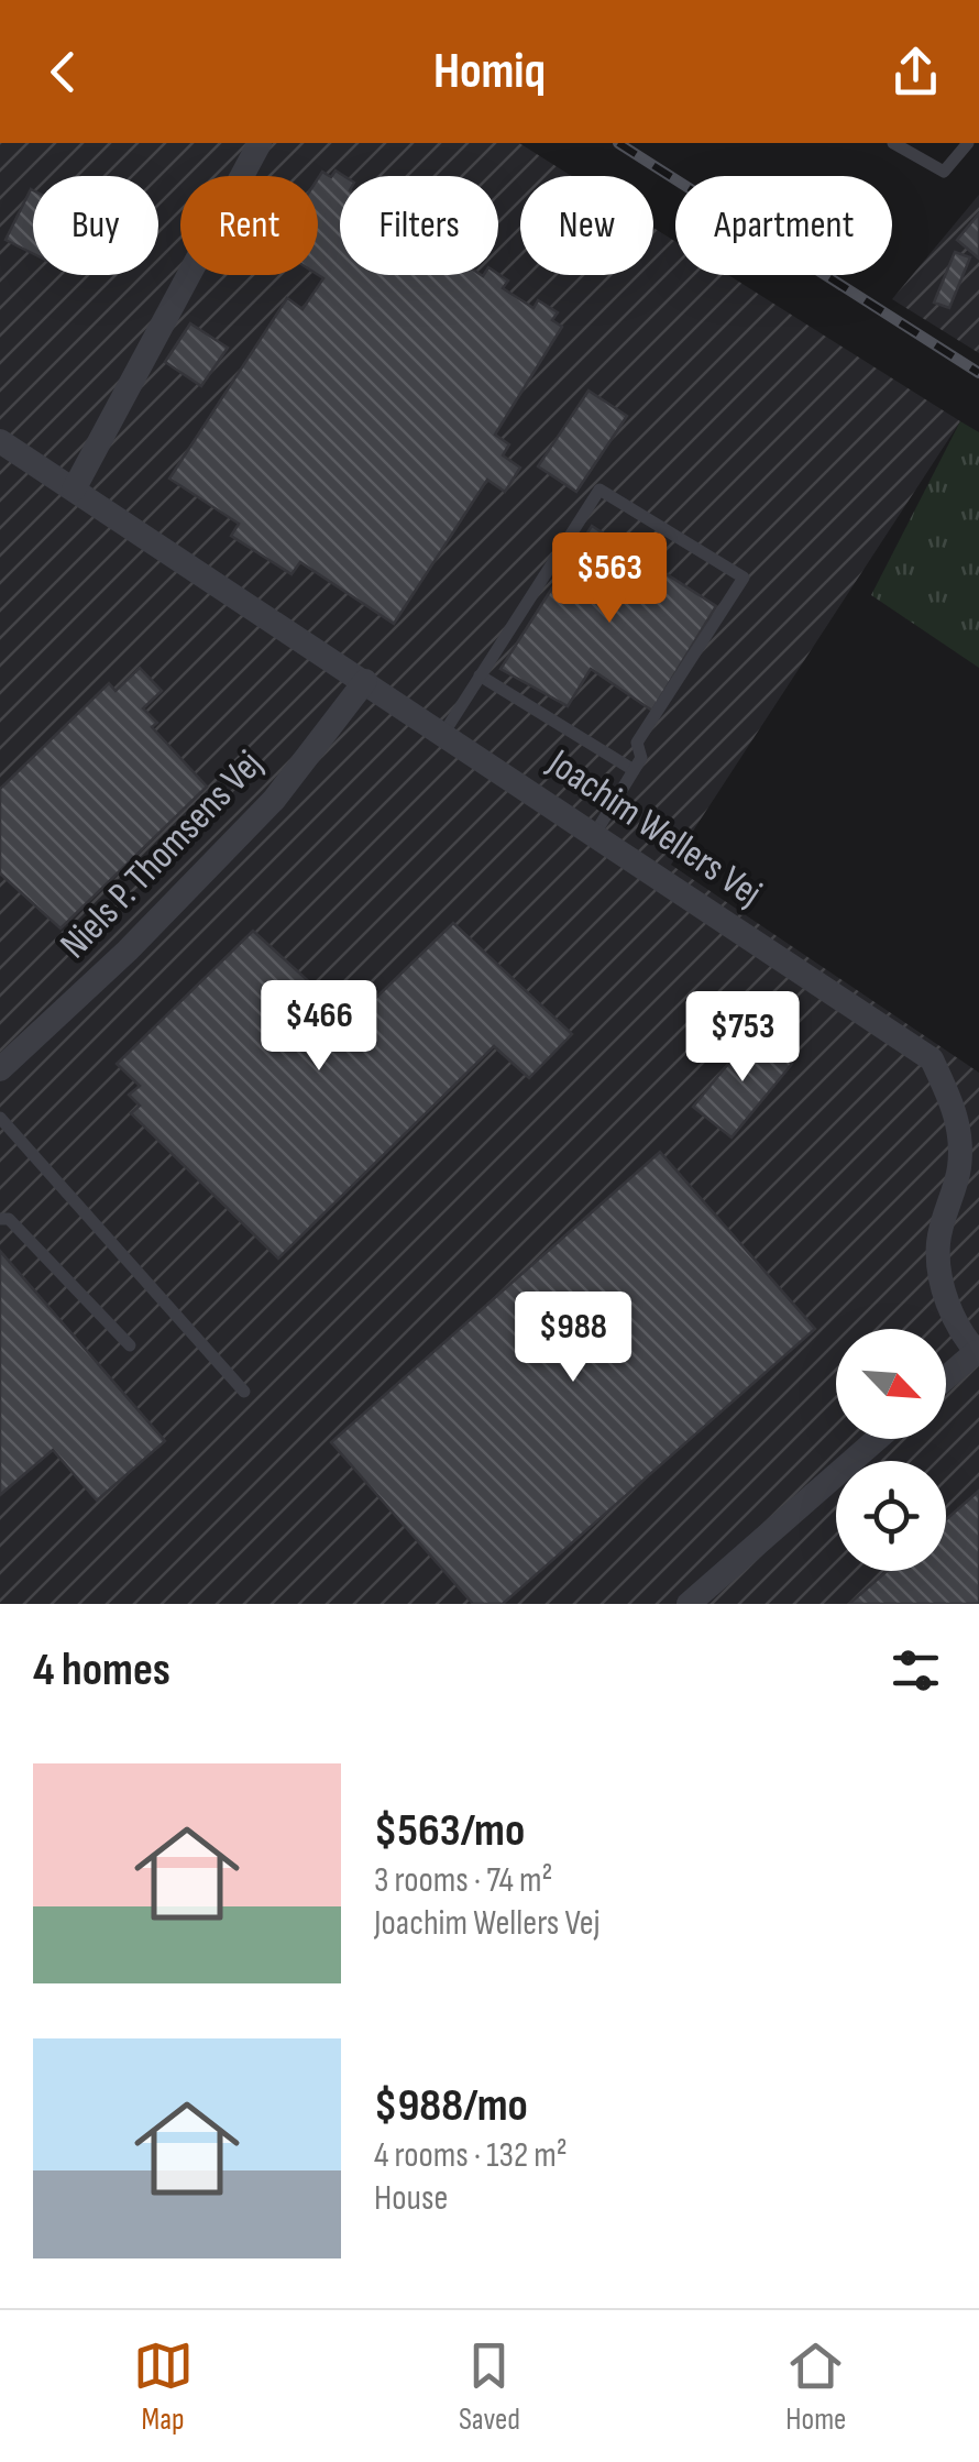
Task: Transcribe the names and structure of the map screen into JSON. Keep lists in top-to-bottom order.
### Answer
{
  "streets": {
    "street": ["Joachim Wellers Vej", "Niels P. Thomsens Vej"]
  },
  "crossings": [
    ["Joachim Wellers Vej", "Niels P. Thomsens Vej"]
  ],
  "north": "bottom right",
  "page": {
    "header": "Homiq",
    "chip": [
      "Buy",
      "Rent",
      "Filters",
      "New",
      "Apartment"
    ],
    "price": [
      "$563",
      "$466",
      "$753",
      "$988"
    ],
    "heading": "4 homes",
    "list": [
      {
        "name": "$563/mo",
        "note": "3 rooms · 74 m² · Joachim Wellers Vej"
      },
      {
        "name": "$988/mo",
        "note": "4 rooms · 132 m² · House"
      }
    ],
    "tabs": ["Map", "Saved", "Home"]
  }
}
